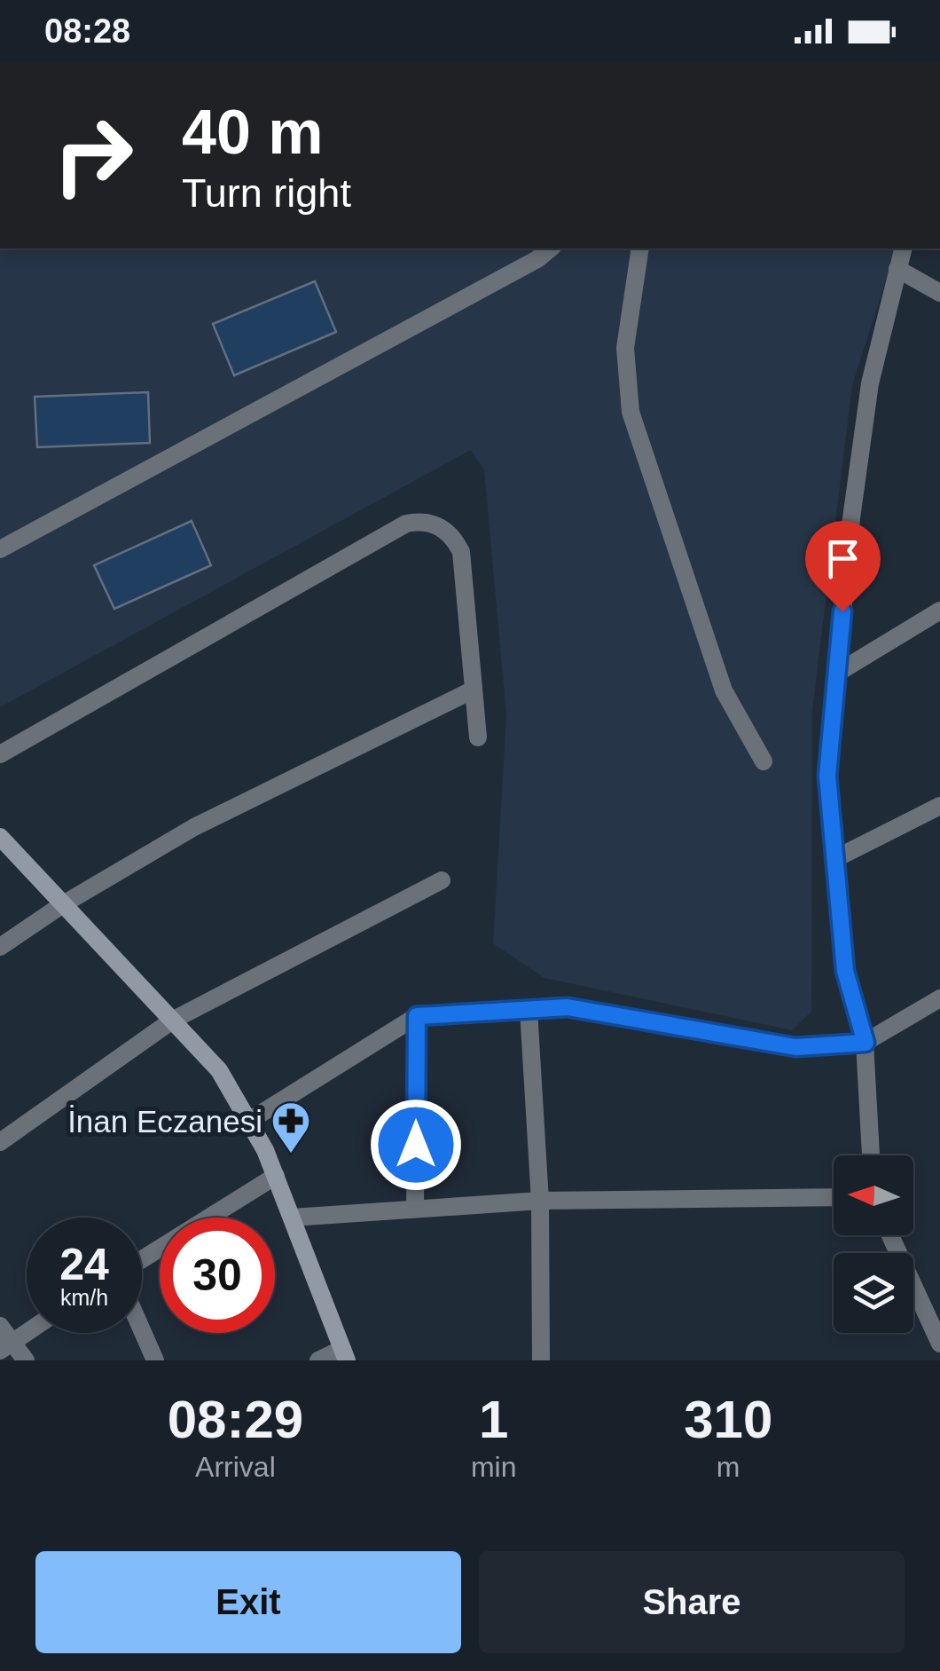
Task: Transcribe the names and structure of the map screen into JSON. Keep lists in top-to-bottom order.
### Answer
{
  "places": {
    "pharmacy": ["İnan Eczanesi"]
  },
  "north": "left",
  "page": {
    "status": "08:28",
    "turn": ["40 m", "Turn right"],
    "speed": "24 km/h",
    "limit": "30",
    "eta": [
      "08:29",
      "Arrival",
      "1",
      "min",
      "310",
      "m"
    ],
    "buttons": ["Exit", "Share"]
  }
}
